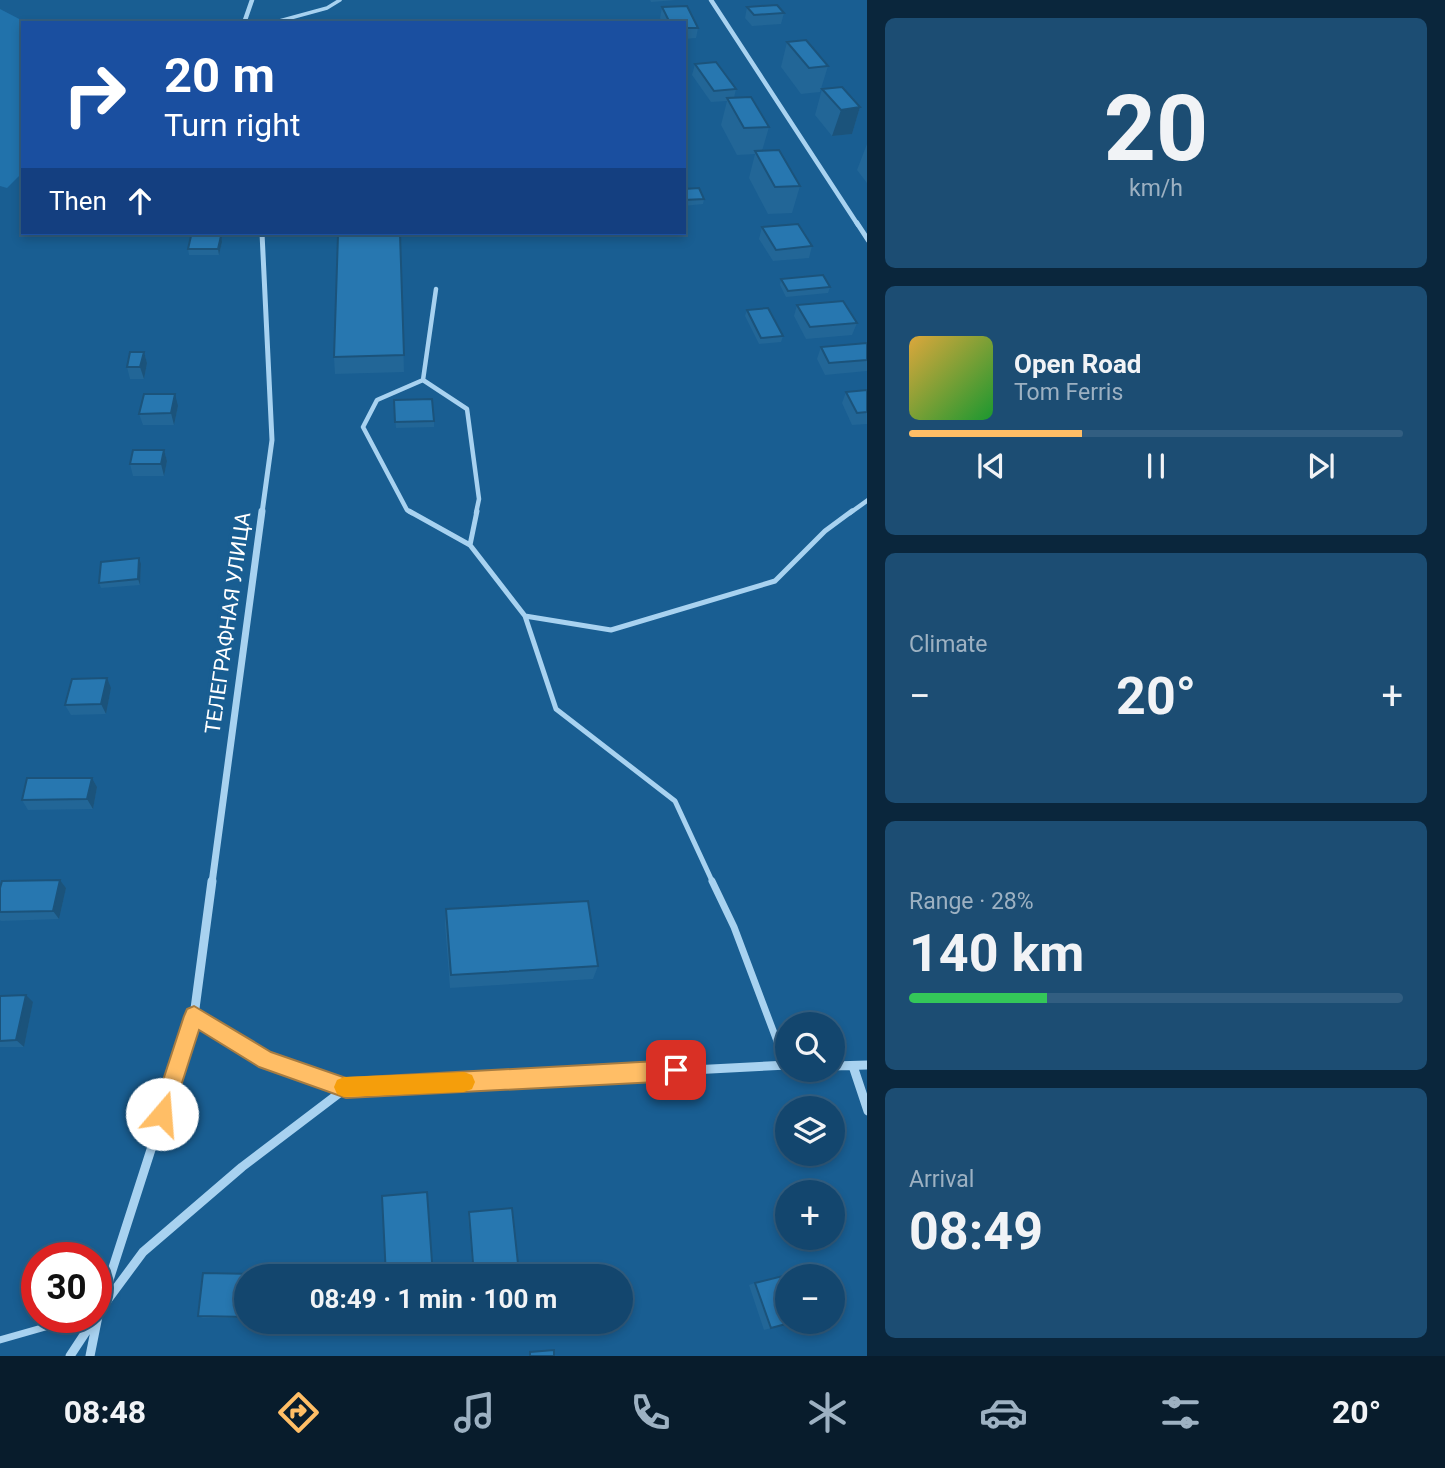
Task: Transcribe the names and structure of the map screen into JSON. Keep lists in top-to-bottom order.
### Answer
{
  "streets": {
    "street": ["ТЕЛЕГРАФНАЯ УЛИЦА"]
  },
  "page": {
    "tile": [
      ["20", "km/h"],
      "Climate",
      ["Range · 28%", "140 km"],
      ["Arrival", "08:49"]
    ],
    "turn": ["20 m", "Turn right"],
    "then": "Then",
    "song": ["Open Road", "Tom Ferris"],
    "heat": ["−", "20°", "+"],
    "map_buttons": ["+", "−"],
    "limit": "30",
    "trip": "08:49 · 1 min · 100 m",
    "tabs": ["08:48", "20°"]
  }
}
